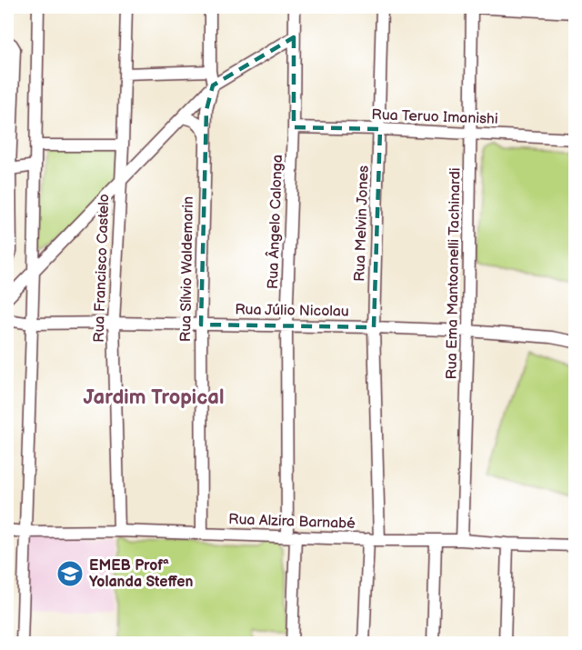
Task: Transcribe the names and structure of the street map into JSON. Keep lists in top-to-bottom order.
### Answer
{
  "streets": {
    "street": [
      "Rua Teruo Imanishi",
      "Rua Ângelo Calonga",
      "Rua Melvin Jones",
      "Rua Francisco Castelo",
      "Rua Sílvio Waldemarin",
      "Rua Ema Mantoanelli Tachinardi",
      "Rua Júlio Nicolau",
      "Rua Alzira Barnabé"
    ]
  },
  "crossings": [
    ["Rua Teruo Imanishi", "Rua Ângelo Calonga"],
    ["Rua Teruo Imanishi", "Rua Melvin Jones"],
    ["Rua Teruo Imanishi", "Rua Ema Mantoanelli Tachinardi"],
    ["Rua Ângelo Calonga", "Rua Júlio Nicolau"],
    ["Rua Ângelo Calonga", "Rua Alzira Barnabé"],
    ["Rua Melvin Jones", "Rua Júlio Nicolau"],
    ["Rua Melvin Jones", "Rua Alzira Barnabé"],
    ["Rua Francisco Castelo", "Rua Júlio Nicolau"],
    ["Rua Francisco Castelo", "Rua Alzira Barnabé"],
    ["Rua Sílvio Waldemarin", "Rua Júlio Nicolau"],
    ["Rua Sílvio Waldemarin", "Rua Alzira Barnabé"],
    ["Rua Ema Mantoanelli Tachinardi", "Rua Júlio Nicolau"],
    ["Rua Ema Mantoanelli Tachinardi", "Rua Alzira Barnabé"]
  ],
  "districts": ["Jardim Tropical"],
  "places": {
    "school or university": ["EMEB Profª Yolanda Steffen"]
  }
}
